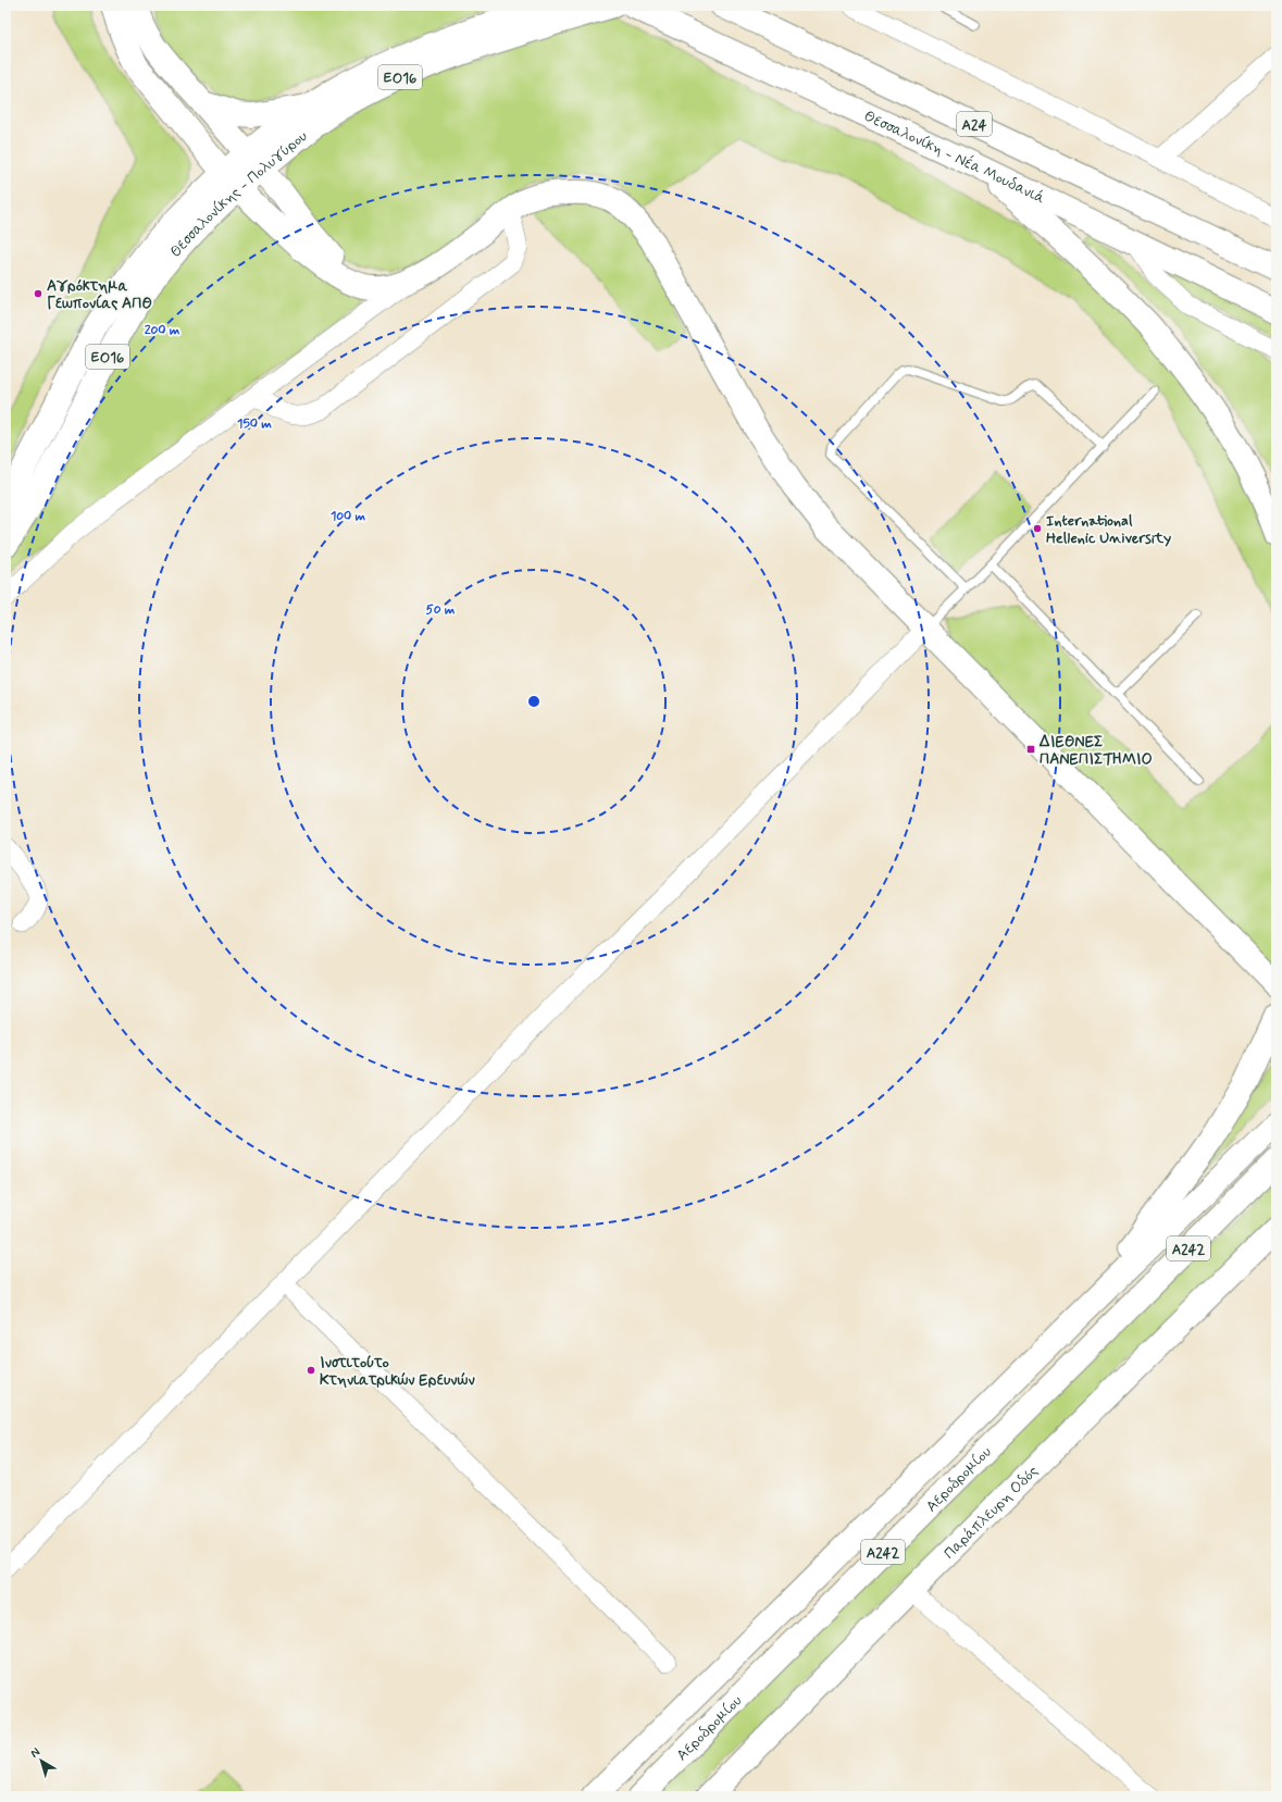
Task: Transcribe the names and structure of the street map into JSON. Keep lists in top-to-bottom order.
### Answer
{
  "streets": {
    "main road": [
      "ΕΟ16",
      "Α24",
      "Θεσσαλονίκη - Νέα Μουδανιά",
      "Θεσσαλονίκης - Πολυγύρου",
      "Α242",
      "Αεροδρομίου",
      "Παράπλευρη Οδός"
    ]
  },
  "places": {
    "other": ["Αγρόκτημα Γεωπονίας ΑΠΘ", "International Hellenic University", "Ινστιτούτο Κτηνιατρικών Ερευνών"],
    "transit": ["ΔΙΕΘΝΕΣ ΠΑΝΕΠΙΣΤΗΜΙΟ"]
  },
  "north": "top left",
  "rings": [
    "200 m",
    "150 m",
    "100 m",
    "50 m"
  ]
}
